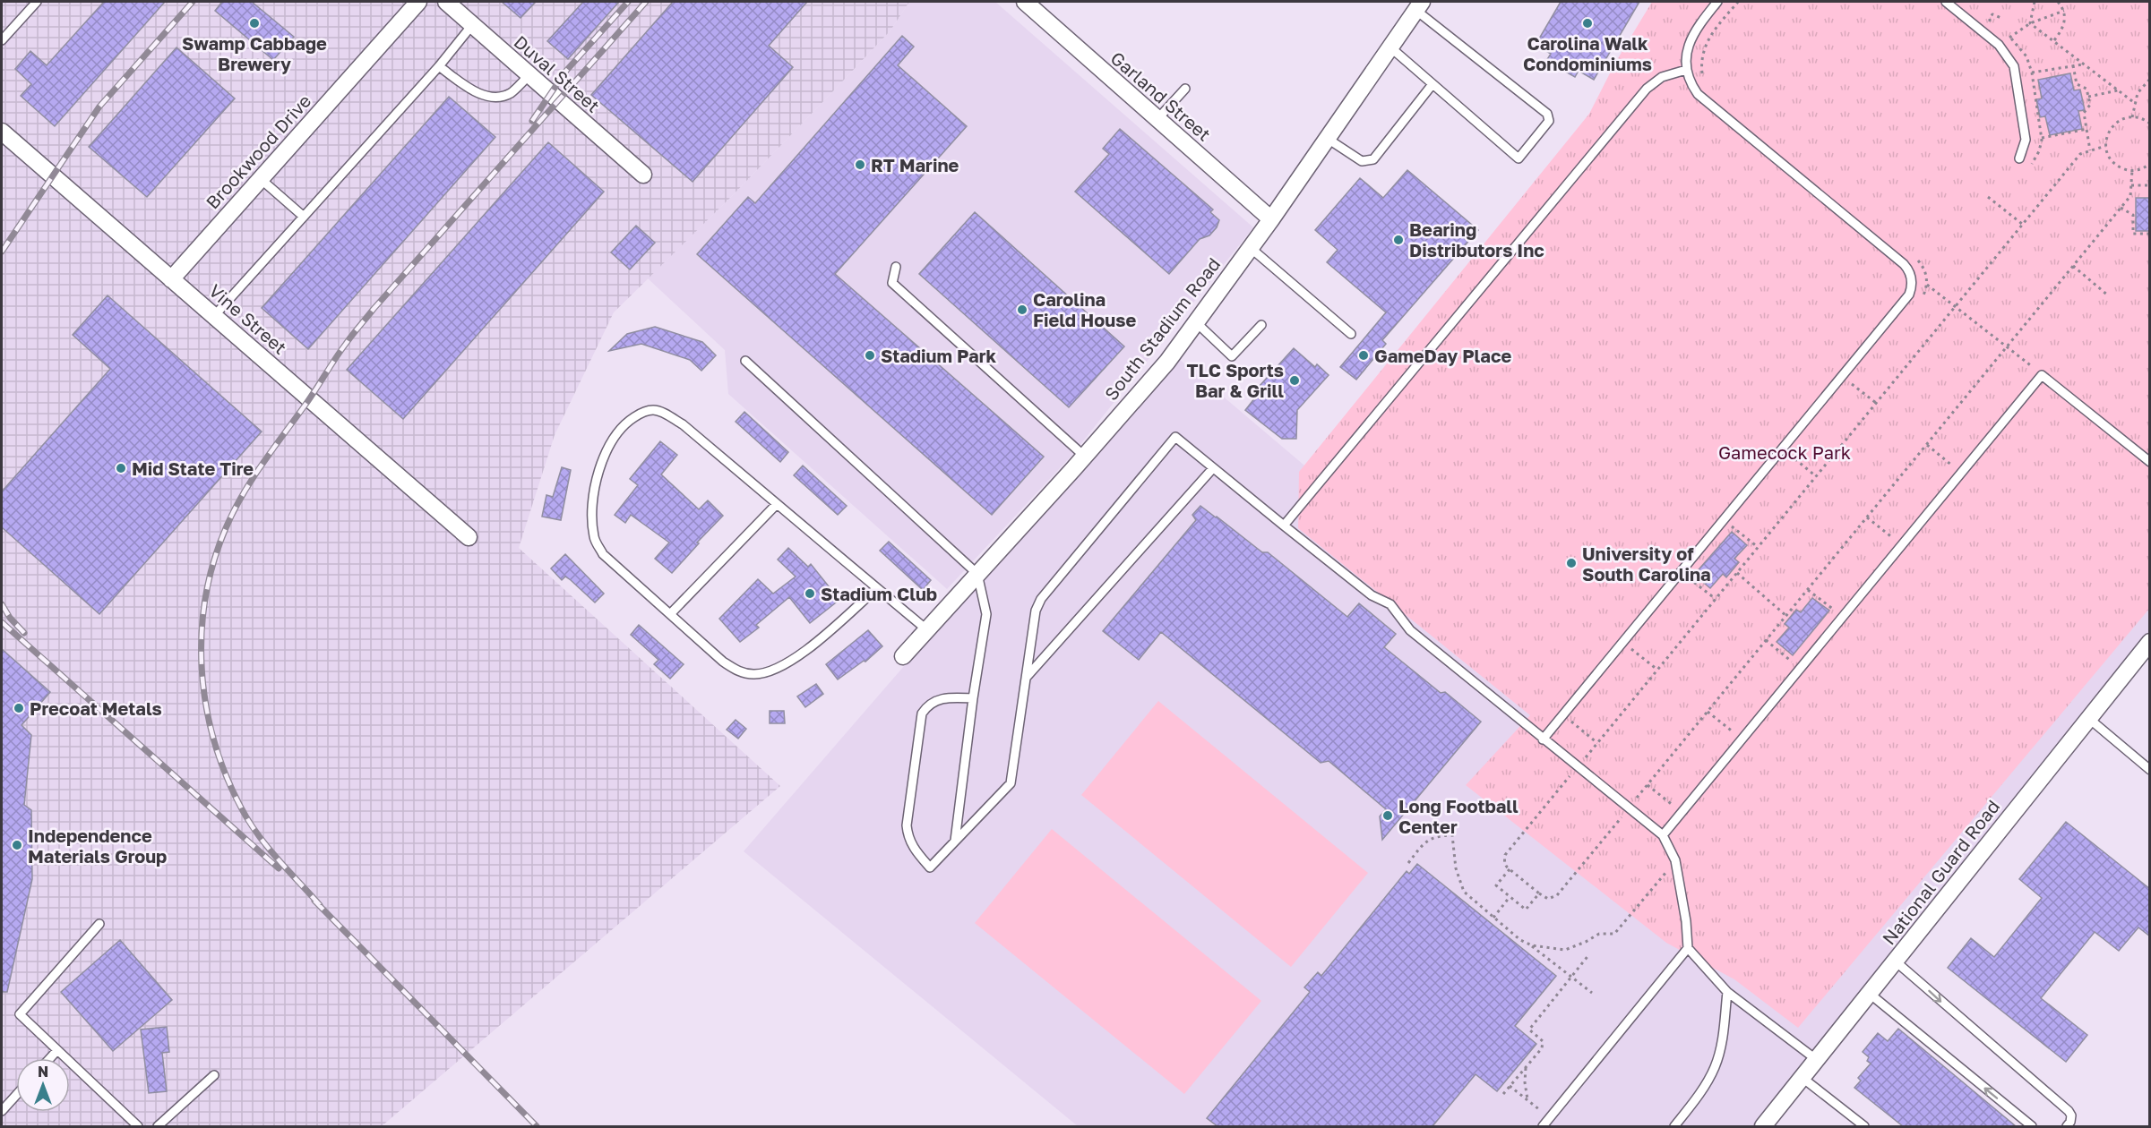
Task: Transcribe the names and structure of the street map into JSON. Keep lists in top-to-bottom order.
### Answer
{
  "streets": {
    "street": [
      "Duval Street",
      "Garland Street",
      "Brookwood Drive",
      "Vine Street",
      "South Stadium Road",
      "National Guard Road"
    ]
  },
  "crossings": [
    ["Garland Street", "South Stadium Road"],
    ["Brookwood Drive", "Vine Street"]
  ],
  "parks": ["Gamecock Park"],
  "places": [
    "Swamp Cabbage Brewery",
    "Carolina Walk Condominiums",
    "RT Marine",
    "Bearing Distributors Inc",
    "Carolina Field House",
    "Stadium Park",
    "GameDay Place",
    "TLC Sports Bar & Grill",
    "Mid State Tire",
    "University of South Carolina",
    "Stadium Club",
    "Precoat Metals",
    "Long Football Center",
    "Independence Materials Group"
  ],
  "north": "top"
}
